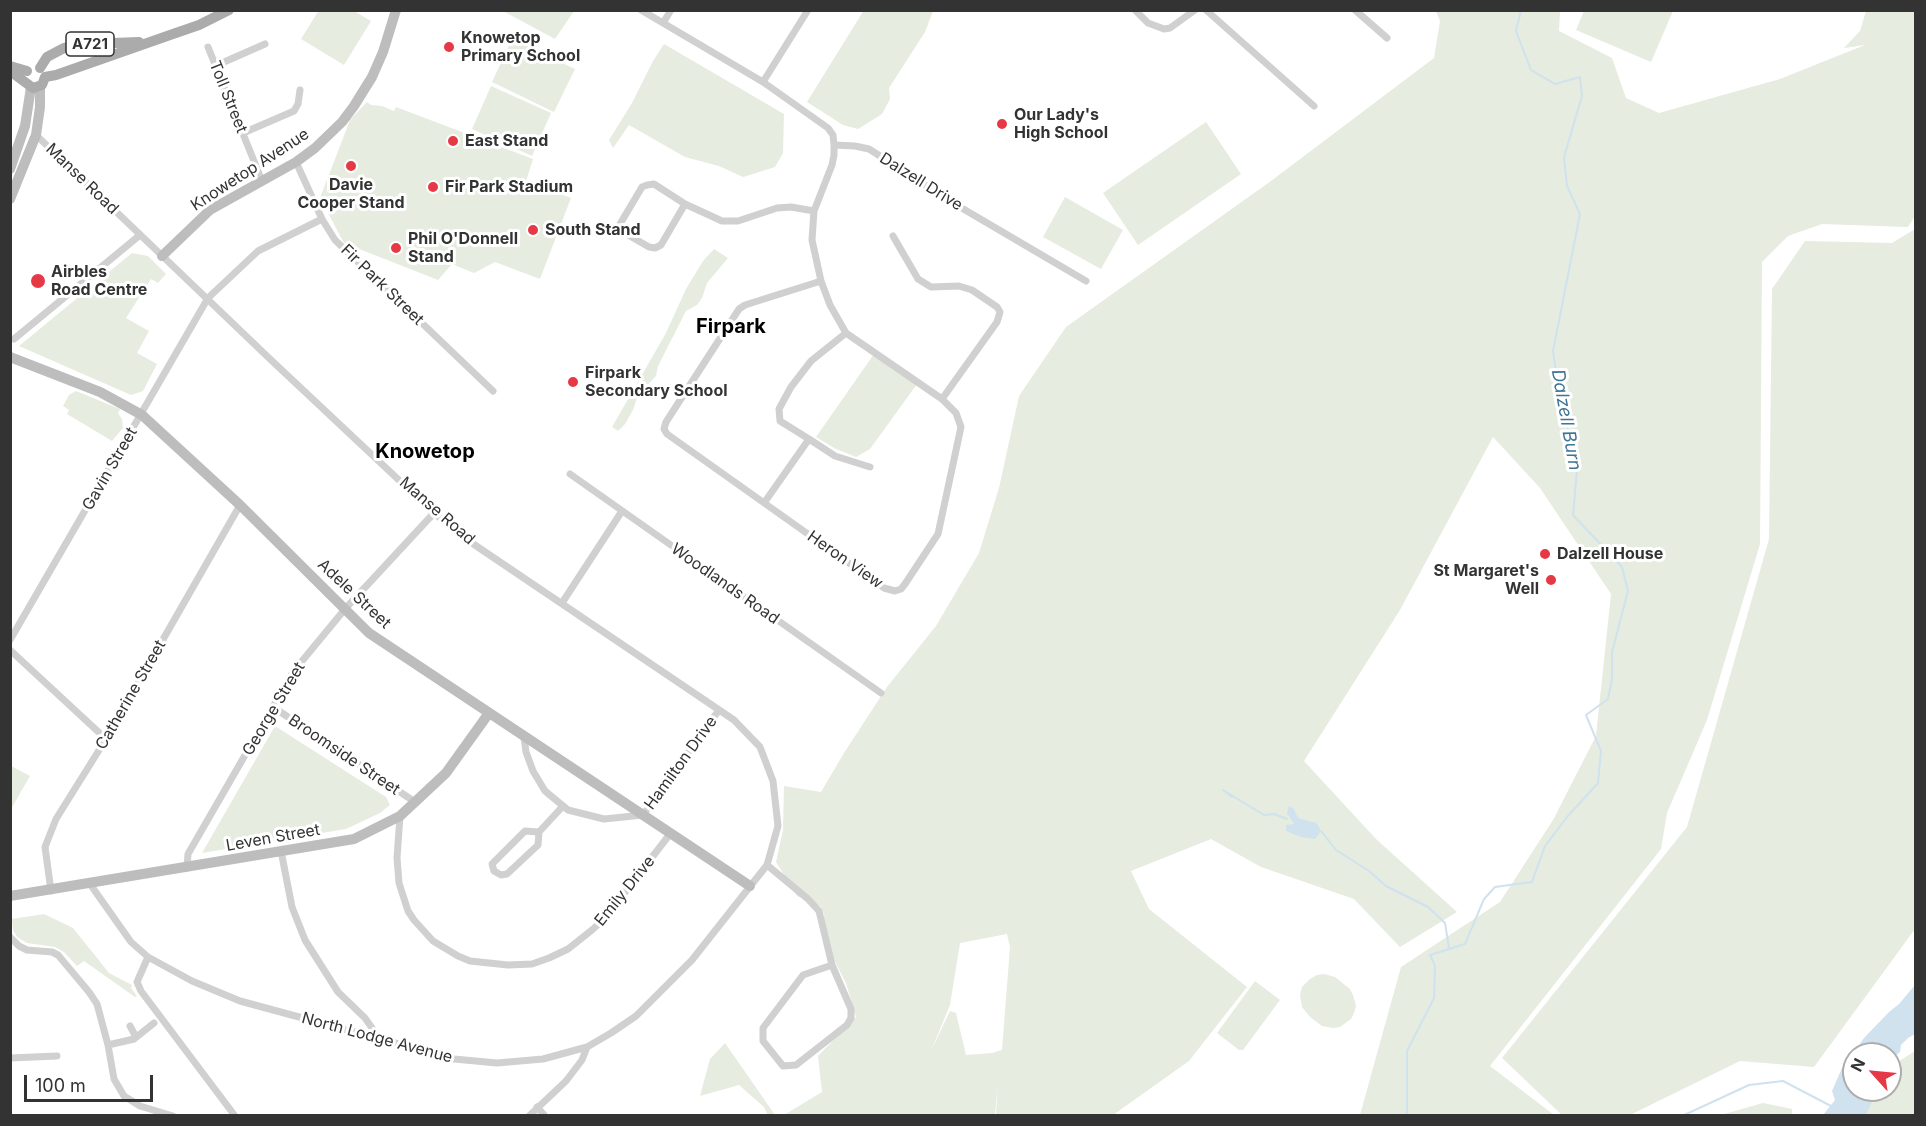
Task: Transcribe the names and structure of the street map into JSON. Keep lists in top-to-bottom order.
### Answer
{
  "streets": {
    "main road": ["A721"],
    "street": [
      "Toll Street",
      "Knowetop Avenue",
      "Manse Road",
      "Dalzell Drive",
      "Fir Park Street",
      "Gavin Street",
      "Heron View",
      "Woodlands Road",
      "Adele Street",
      "Catherine Street",
      "George Street",
      "Broomside Street",
      "Hamilton Drive",
      "Leven Street",
      "Emily Drive",
      "North Lodge Avenue"
    ]
  },
  "crossings": [
    ["Toll Street", "Knowetop Avenue"],
    ["Knowetop Avenue", "Manse Road"],
    ["Knowetop Avenue", "Fir Park Street"],
    ["Manse Road", "Gavin Street"],
    ["Manse Road", "Adele Street"],
    ["Manse Road", "George Street"],
    ["Manse Road", "Hamilton Drive"],
    ["Manse Road", "North Lodge Avenue"],
    ["Dalzell Drive", "Heron View"],
    ["Fir Park Street", "Gavin Street"],
    ["Gavin Street", "Adele Street"],
    ["Adele Street", "Catherine Street"],
    ["Adele Street", "George Street"],
    ["Adele Street", "Hamilton Drive"],
    ["Adele Street", "Leven Street"],
    ["Adele Street", "Emily Drive"],
    ["Adele Street", "North Lodge Avenue"],
    ["Catherine Street", "Leven Street"],
    ["George Street", "Broomside Street"],
    ["George Street", "Leven Street"],
    ["Broomside Street", "Leven Street"],
    ["Leven Street", "Emily Drive"],
    ["Leven Street", "North Lodge Avenue"]
  ],
  "districts": ["Firpark", "Knowetop"],
  "water": ["Dalzell Burn"],
  "places": [
    "Knowetop Primary School",
    "Our Lady's High School",
    "East Stand",
    "Davie Cooper Stand",
    "Fir Park Stadium",
    "South Stand",
    "Phil O'Donnell Stand",
    "Airbles Road Centre",
    "Firpark Secondary School",
    "Dalzell House",
    "St Margaret's Well"
  ],
  "scale_bar": "100 m",
  "north": "top left"
}
